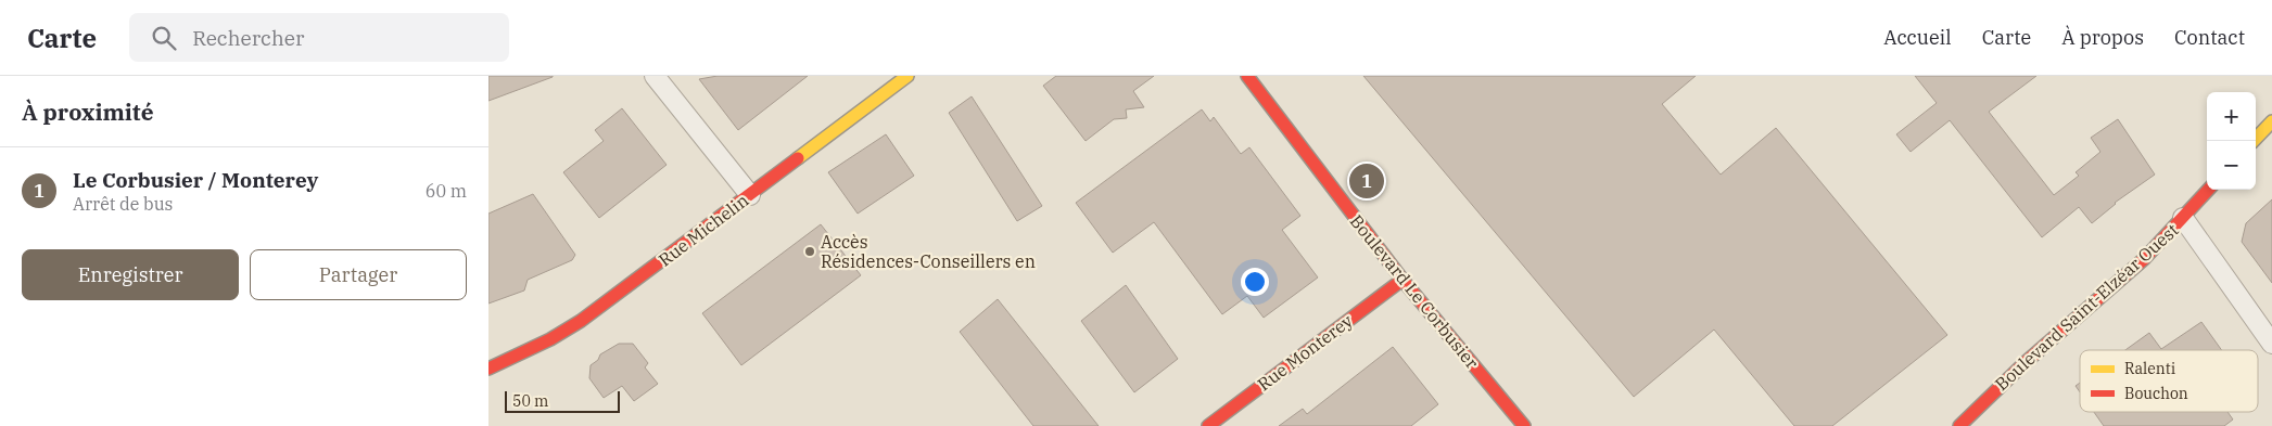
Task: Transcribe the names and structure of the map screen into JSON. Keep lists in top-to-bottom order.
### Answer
{
  "streets": {
    "street": [
      "Rue Michelin",
      "Boulevard Le Corbusier",
      "Boulevard Saint-Elzéar Ouest",
      "Rue Monterey"
    ]
  },
  "crossings": [
    ["Boulevard Le Corbusier", "Rue Monterey"]
  ],
  "places": ["Accès Résidences-Conseillers en"],
  "legend": ["Ralenti", "Bouchon"],
  "scale_bar": "50 m",
  "page": {
    "header": "Carte",
    "search": "Rechercher",
    "nav": [
      "Accueil",
      "Carte",
      "À propos",
      "Contact"
    ],
    "heading": "À proximité",
    "map_buttons": ["+", "−"],
    "list": [
      {
        "mark": "1",
        "name": "Le Corbusier / Monterey",
        "note": "Arrêt de bus",
        "value": "60 m"
      }
    ],
    "pins": "1",
    "buttons": ["Enregistrer", "Partager"],
    "scale": "50 m"
  }
}
